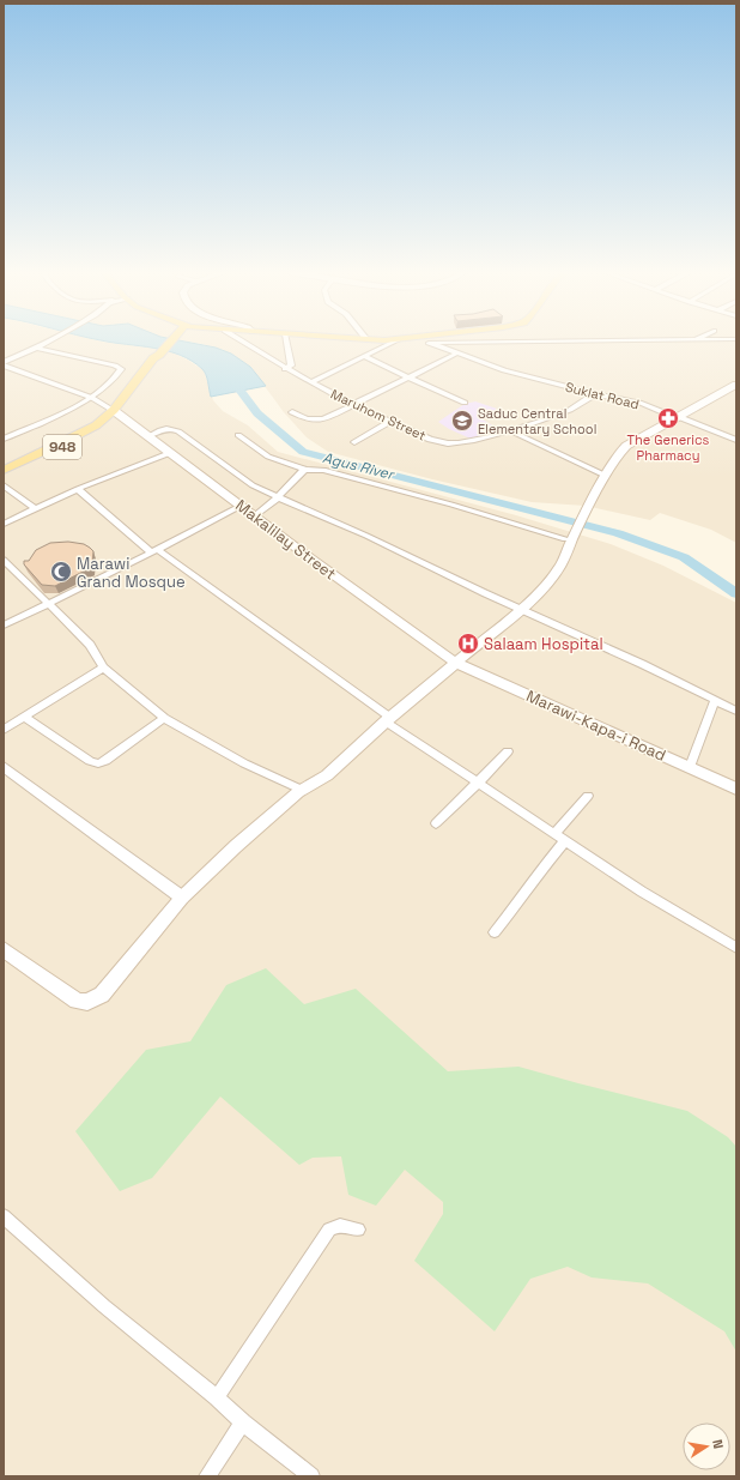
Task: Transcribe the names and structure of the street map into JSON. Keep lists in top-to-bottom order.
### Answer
{
  "streets": {
    "main road": ["948", "Makalilay Street", "Marawi-Kapa-i Road"],
    "street": ["Suklat Road", "Maruhom Street"]
  },
  "crossings": [
    ["Suklat Road", "Maruhom Street"],
    ["948", "Makalilay Street"],
    ["Makalilay Street", "Marawi-Kapa-i Road"]
  ],
  "water": ["Agus River"],
  "places": {
    "pharmacy": ["The Generics Pharmacy"],
    "school or university": ["Saduc Central Elementary School"],
    "mosque": ["Marawi Grand Mosque"],
    "hospital": ["Salaam Hospital"]
  },
  "north": "right"
}
